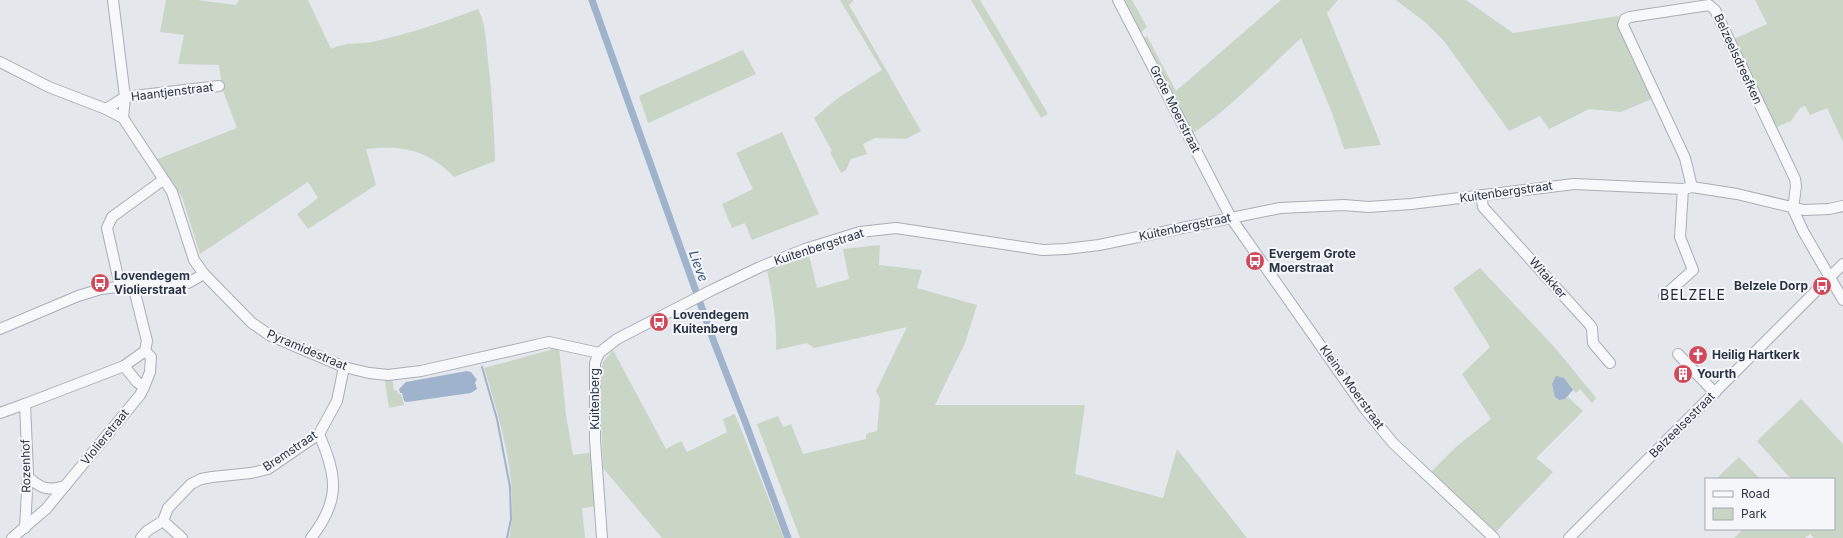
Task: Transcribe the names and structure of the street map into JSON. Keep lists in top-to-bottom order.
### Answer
{
  "streets": {
    "street": [
      "Belzeelsdreefken",
      "Haantjenstraat",
      "Grote Moerstraat",
      "Kuitenbergstraat",
      "Witakker",
      "Pyramidestraat",
      "Kleine Moerstraat",
      "Kuitenberg",
      "Belzeelsestraat",
      "Violierstraat",
      "Bremstraat",
      "Rozenhof"
    ]
  },
  "crossings": [
    ["Belzeelsdreefken", "Kuitenbergstraat"],
    ["Haantjenstraat", "Pyramidestraat"],
    ["Grote Moerstraat", "Kuitenbergstraat"],
    ["Grote Moerstraat", "Kleine Moerstraat"],
    ["Kuitenbergstraat", "Witakker"],
    ["Kuitenbergstraat", "Kleine Moerstraat"],
    ["Kuitenbergstraat", "Kuitenberg"],
    ["Pyramidestraat", "Kuitenberg"],
    ["Pyramidestraat", "Bremstraat"],
    ["Violierstraat", "Rozenhof"]
  ],
  "districts": ["BELZELE"],
  "water": ["Lieve"],
  "places": {
    "bus stop": [
      "Evergem Grote Moerstraat",
      "Lovendegem Violierstraat",
      "Belzele Dorp",
      "Lovendegem Kuitenberg"
    ],
    "church": ["Heilig Hartkerk"],
    "building": ["Yourth"]
  },
  "legend": ["Road", "Park"]
}
